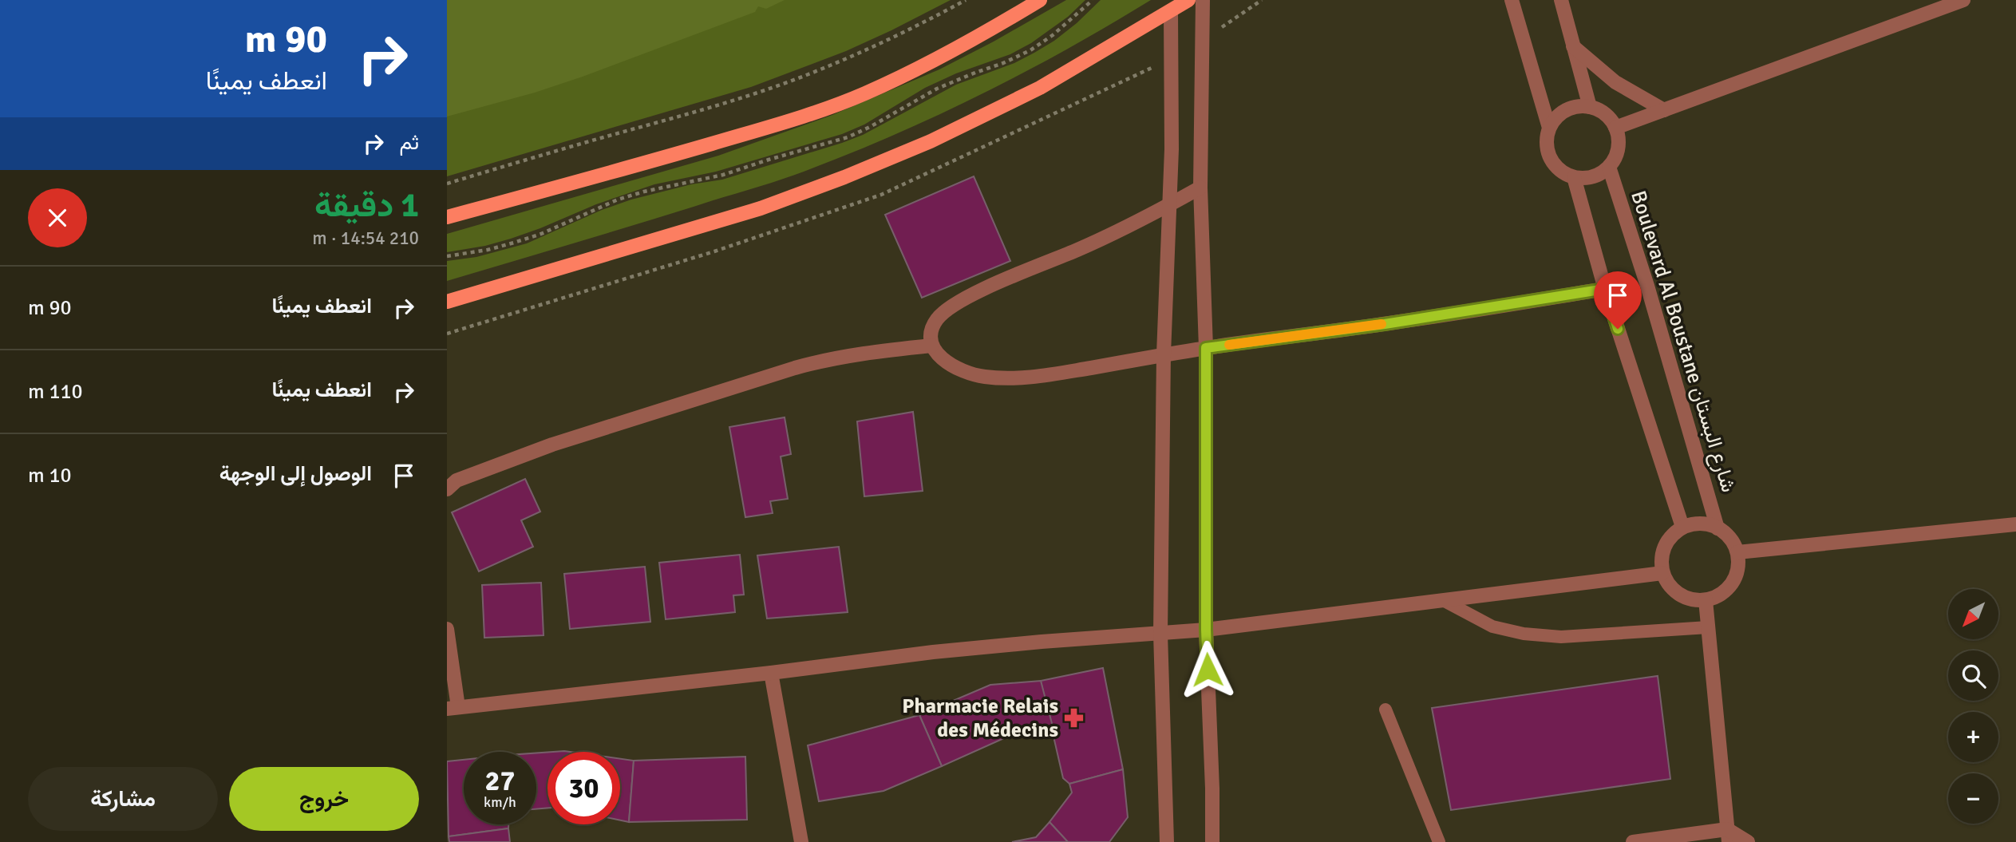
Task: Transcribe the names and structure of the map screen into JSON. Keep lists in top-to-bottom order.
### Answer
{
  "streets": {
    "street": ["Boulevard Al Boustane شارع البستان"]
  },
  "places": {
    "pharmacy": ["Pharmacie Relais des Médecins"]
  },
  "north": "bottom left",
  "page": {
    "turn": ["90 m", "انعطف يمينًا"],
    "then": "ثم",
    "heading": ["1 دقيقة", "210 m · 14:54"],
    "list": [
      {
        "name": "انعطف يمينًا",
        "value": "90 m"
      },
      {
        "name": "انعطف يمينًا",
        "value": "110 m"
      },
      {
        "name": "الوصول إلى الوجهة",
        "value": "10 m"
      }
    ],
    "map_buttons": ["+", "−"],
    "speed": "27 km/h",
    "limit": "30",
    "buttons": ["خروج", "مشاركة"]
  }
}
